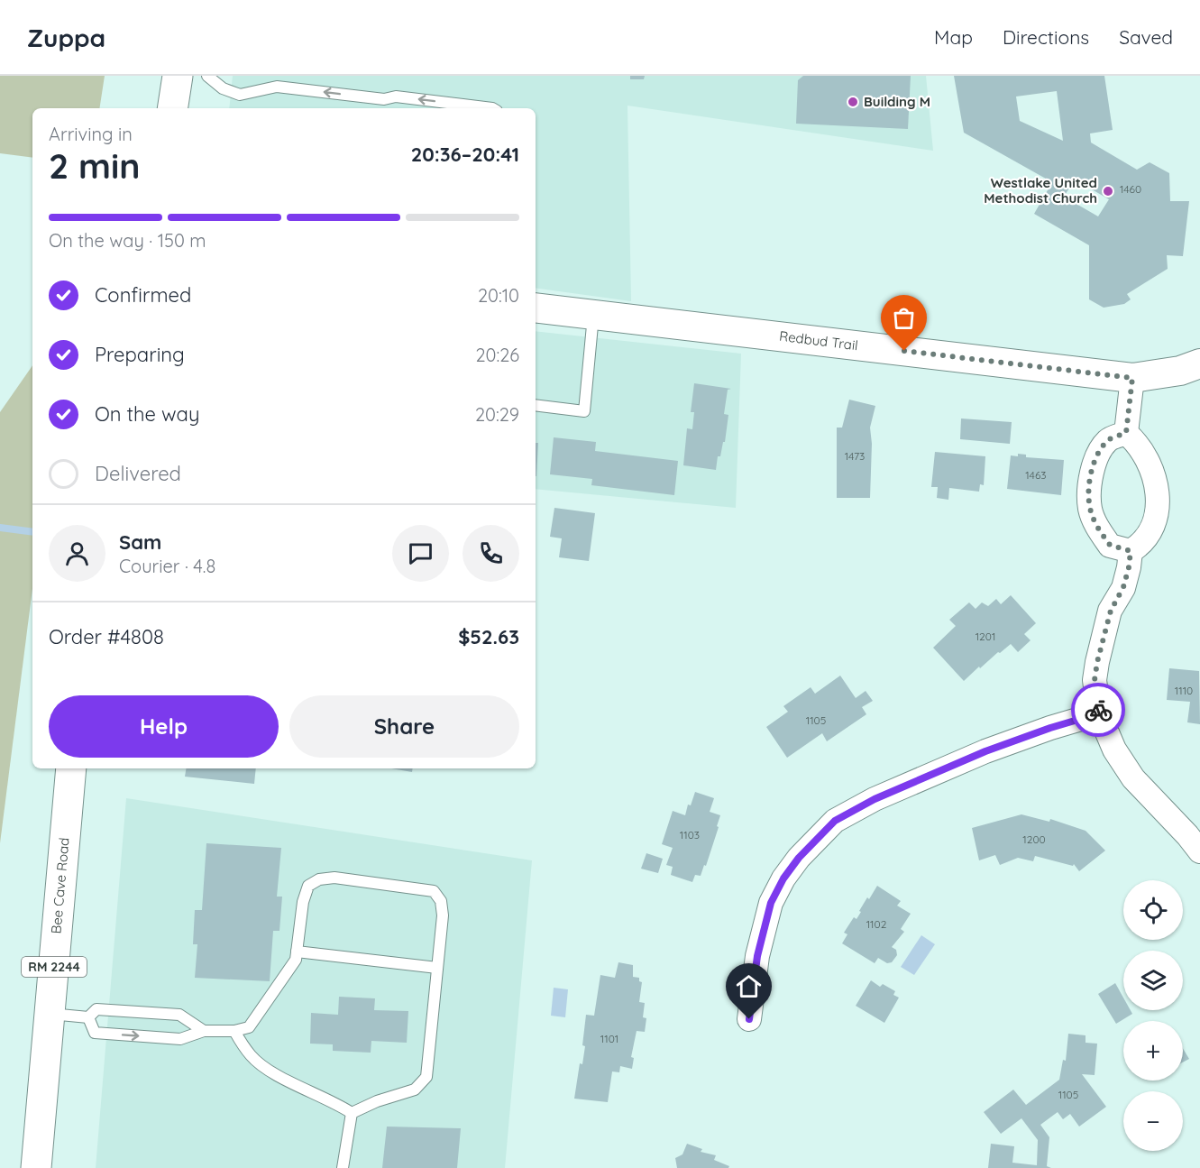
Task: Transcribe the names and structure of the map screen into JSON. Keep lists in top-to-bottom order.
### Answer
{
  "streets": {
    "main road": ["Bee Cave Road", "RM 2244"],
    "street": ["Redbud Trail"]
  },
  "places": ["Building M", "Westlake United Methodist Church"],
  "house_numbers": [
    "1460",
    "1473",
    "1463",
    "1201",
    "1110",
    "1105",
    "1103",
    "1200",
    "1102",
    "1101",
    "1105"
  ],
  "page": {
    "header": "Zuppa",
    "nav": ["Map", "Directions", "Saved"],
    "heading": ["2 min", "Arriving in", "20:36–20:41"],
    "panel": [
      "Sam",
      "Courier · 4.8",
      "Order #4808",
      "$52.63"
    ],
    "bar": "On the way · 150 m",
    "list": [
      ["Confirmed", "20:10"],
      ["Preparing", "20:26"],
      ["On the way", "20:29"],
      "Delivered"
    ],
    "buttons": ["Help", "Share"],
    "map_buttons": ["+", "−"]
  }
}
